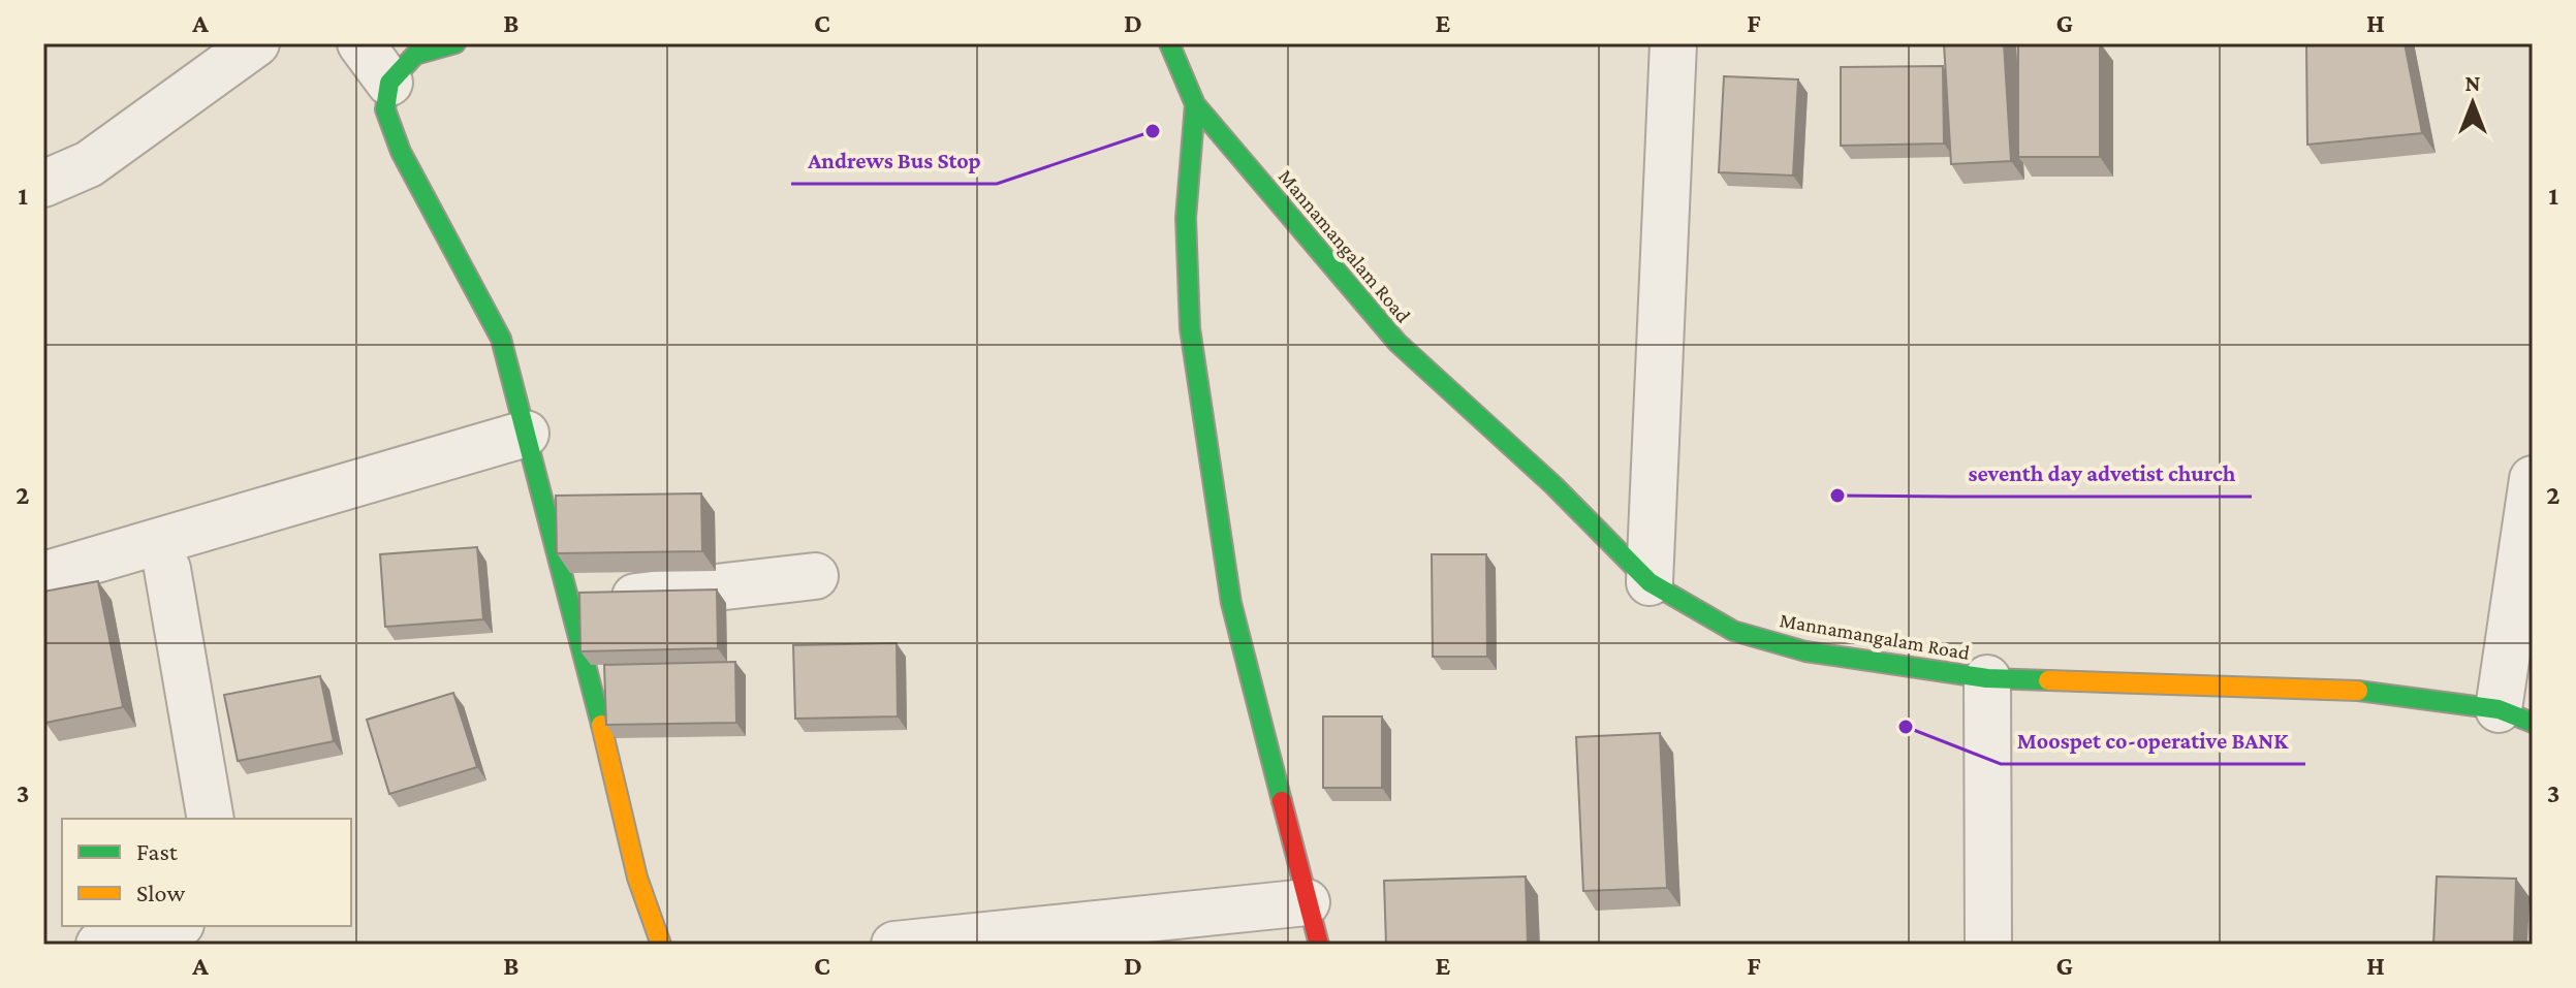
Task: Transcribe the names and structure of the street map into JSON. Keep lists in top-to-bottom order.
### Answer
{
  "streets": {
    "street": ["Mannamangalam Road"]
  },
  "places": ["Andrews Bus Stop", "seventh day advetist church", "Moospet co-operative BANK"],
  "legend": ["Fast", "Slow"],
  "north": "top",
  "grid": {
    "columns": [
      "A",
      "B",
      "C",
      "D",
      "E",
      "F",
      "G",
      "H"
    ],
    "rows": ["1", "2", "3"]
  }
}
